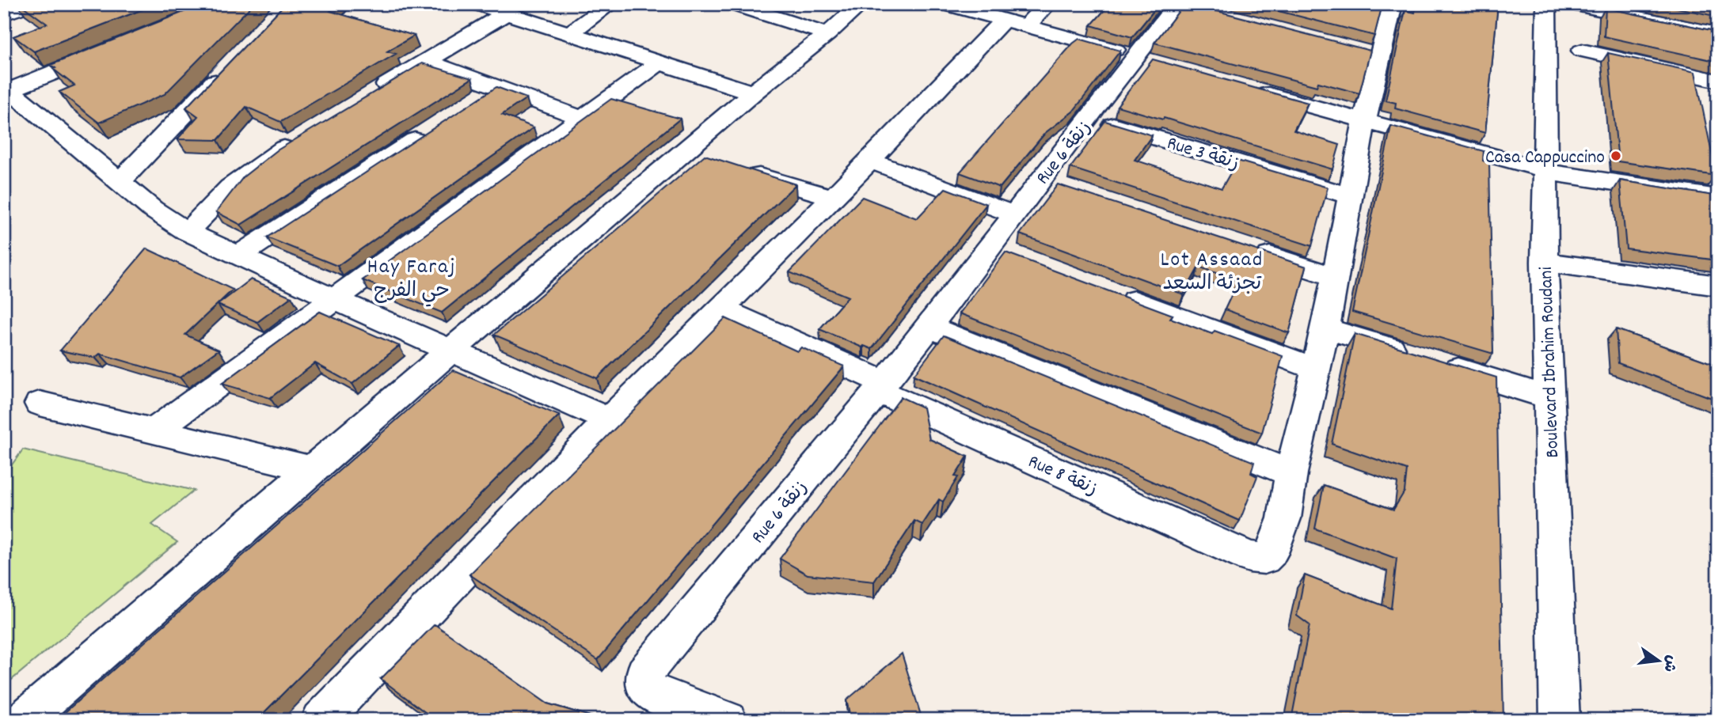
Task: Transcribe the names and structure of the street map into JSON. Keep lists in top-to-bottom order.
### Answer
{
  "streets": {
    "street": [
      "Rue 6 زنقة",
      "Rue 3 زنقة",
      "Boulevard Ibrahim Roudani",
      "Rue 8 زنقة"
    ]
  },
  "crossings": [
    ["Rue 6 زنقة", "Rue 3 زنقة"],
    ["Rue 6 زنقة", "Rue 8 زنقة"]
  ],
  "districts": ["Lot Assaad تجزئة السعد", "Hay Faraj حي الفرج"],
  "places": ["Casa Cappuccino"],
  "north": "right"
}
